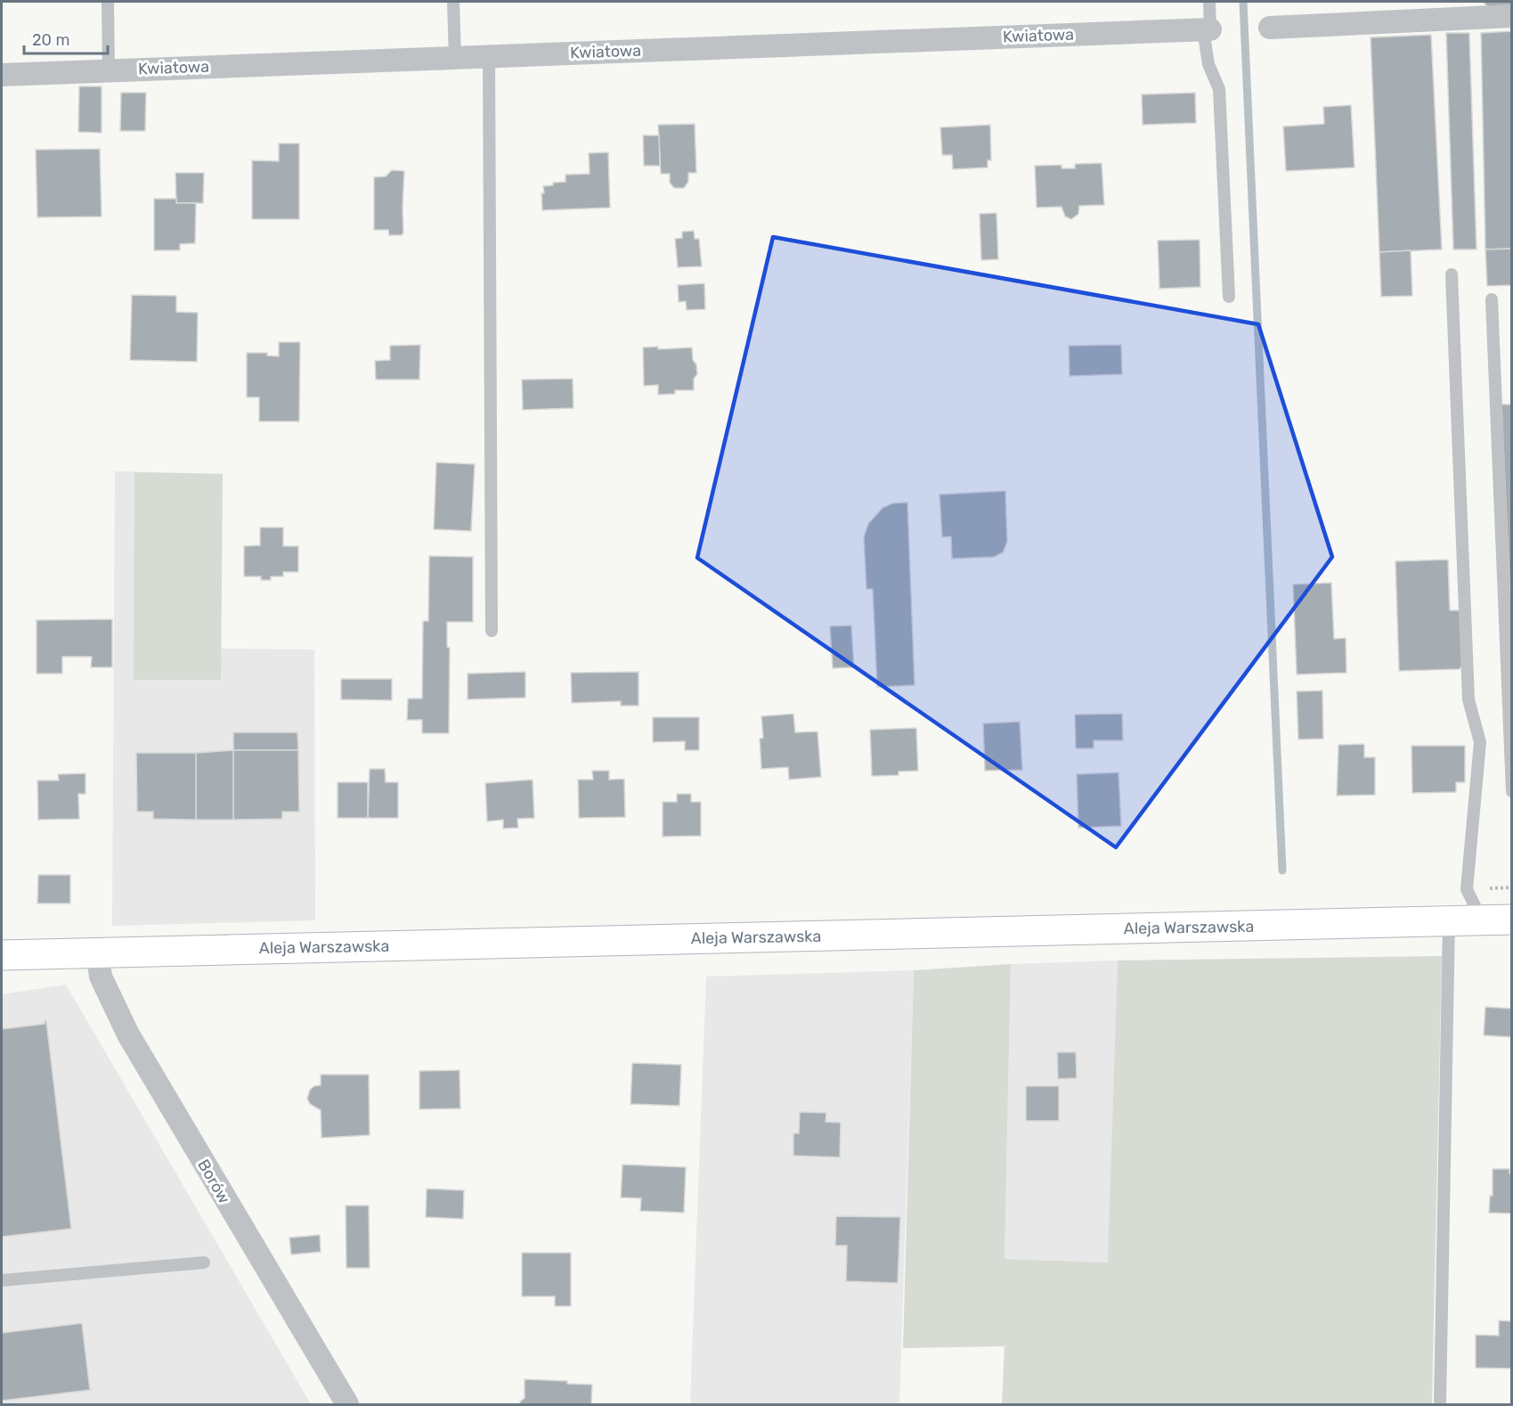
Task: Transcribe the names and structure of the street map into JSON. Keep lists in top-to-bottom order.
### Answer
{
  "streets": {
    "street": ["Kwiatowa", "Aleja Warszawska", "Borów"]
  },
  "crossings": [
    ["Aleja Warszawska", "Borów"]
  ],
  "scale_bar": "20 m"
}
